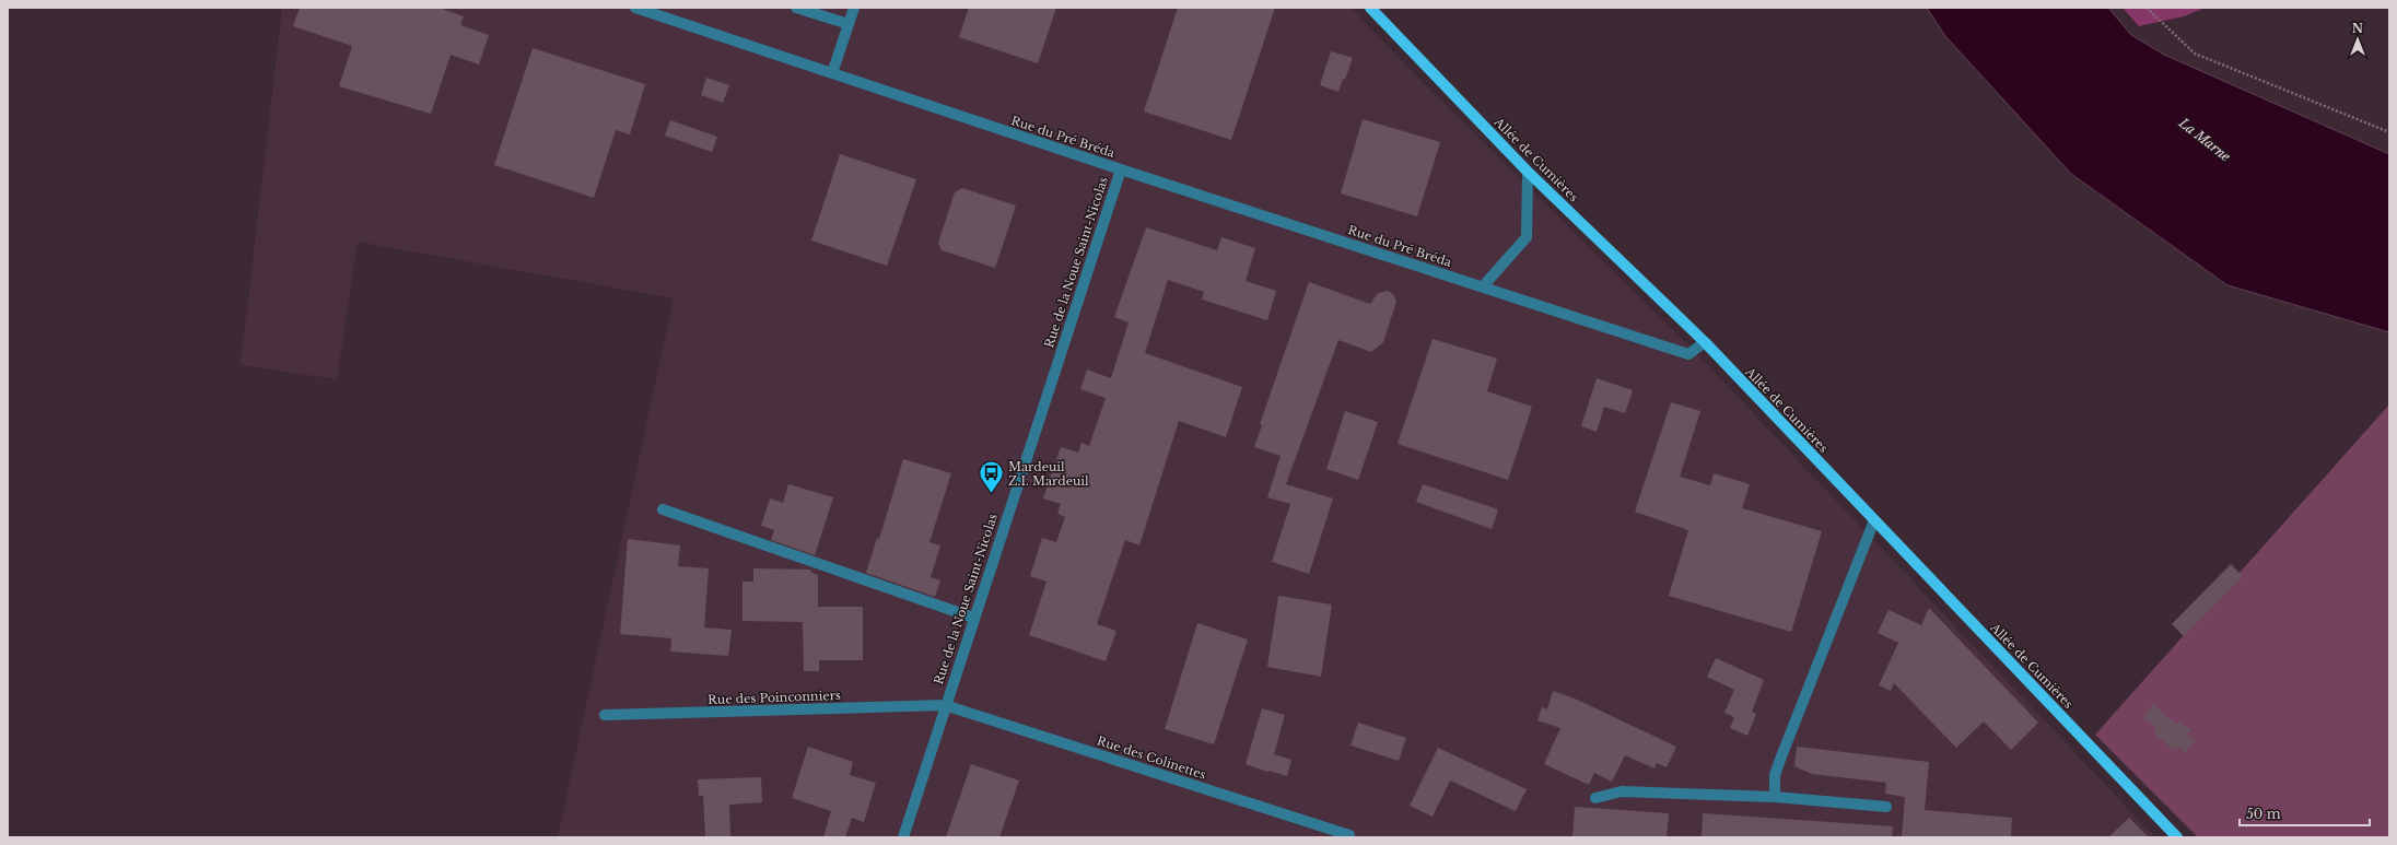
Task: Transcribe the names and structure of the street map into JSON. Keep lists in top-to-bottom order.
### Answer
{
  "streets": {
    "main road": ["Allée de Cumières"],
    "street": [
      "Rue du Pré Bréda",
      "Rue de la Noue Saint-Nicolas",
      "Rue des Poinconniers",
      "Rue des Colinettes"
    ]
  },
  "crossings": [
    ["Rue du Pré Bréda", "Allée de Cumières"],
    ["Rue du Pré Bréda", "Rue de la Noue Saint-Nicolas"],
    ["Rue de la Noue Saint-Nicolas", "Rue des Poinconniers"],
    ["Rue de la Noue Saint-Nicolas", "Rue des Colinettes"],
    ["Rue des Poinconniers", "Rue des Colinettes"]
  ],
  "water": ["La Marne"],
  "places": {
    "bus stop": ["Mardeuil Z.I. Mardeuil"]
  },
  "scale_bar": "50 m",
  "north": "top"
}
